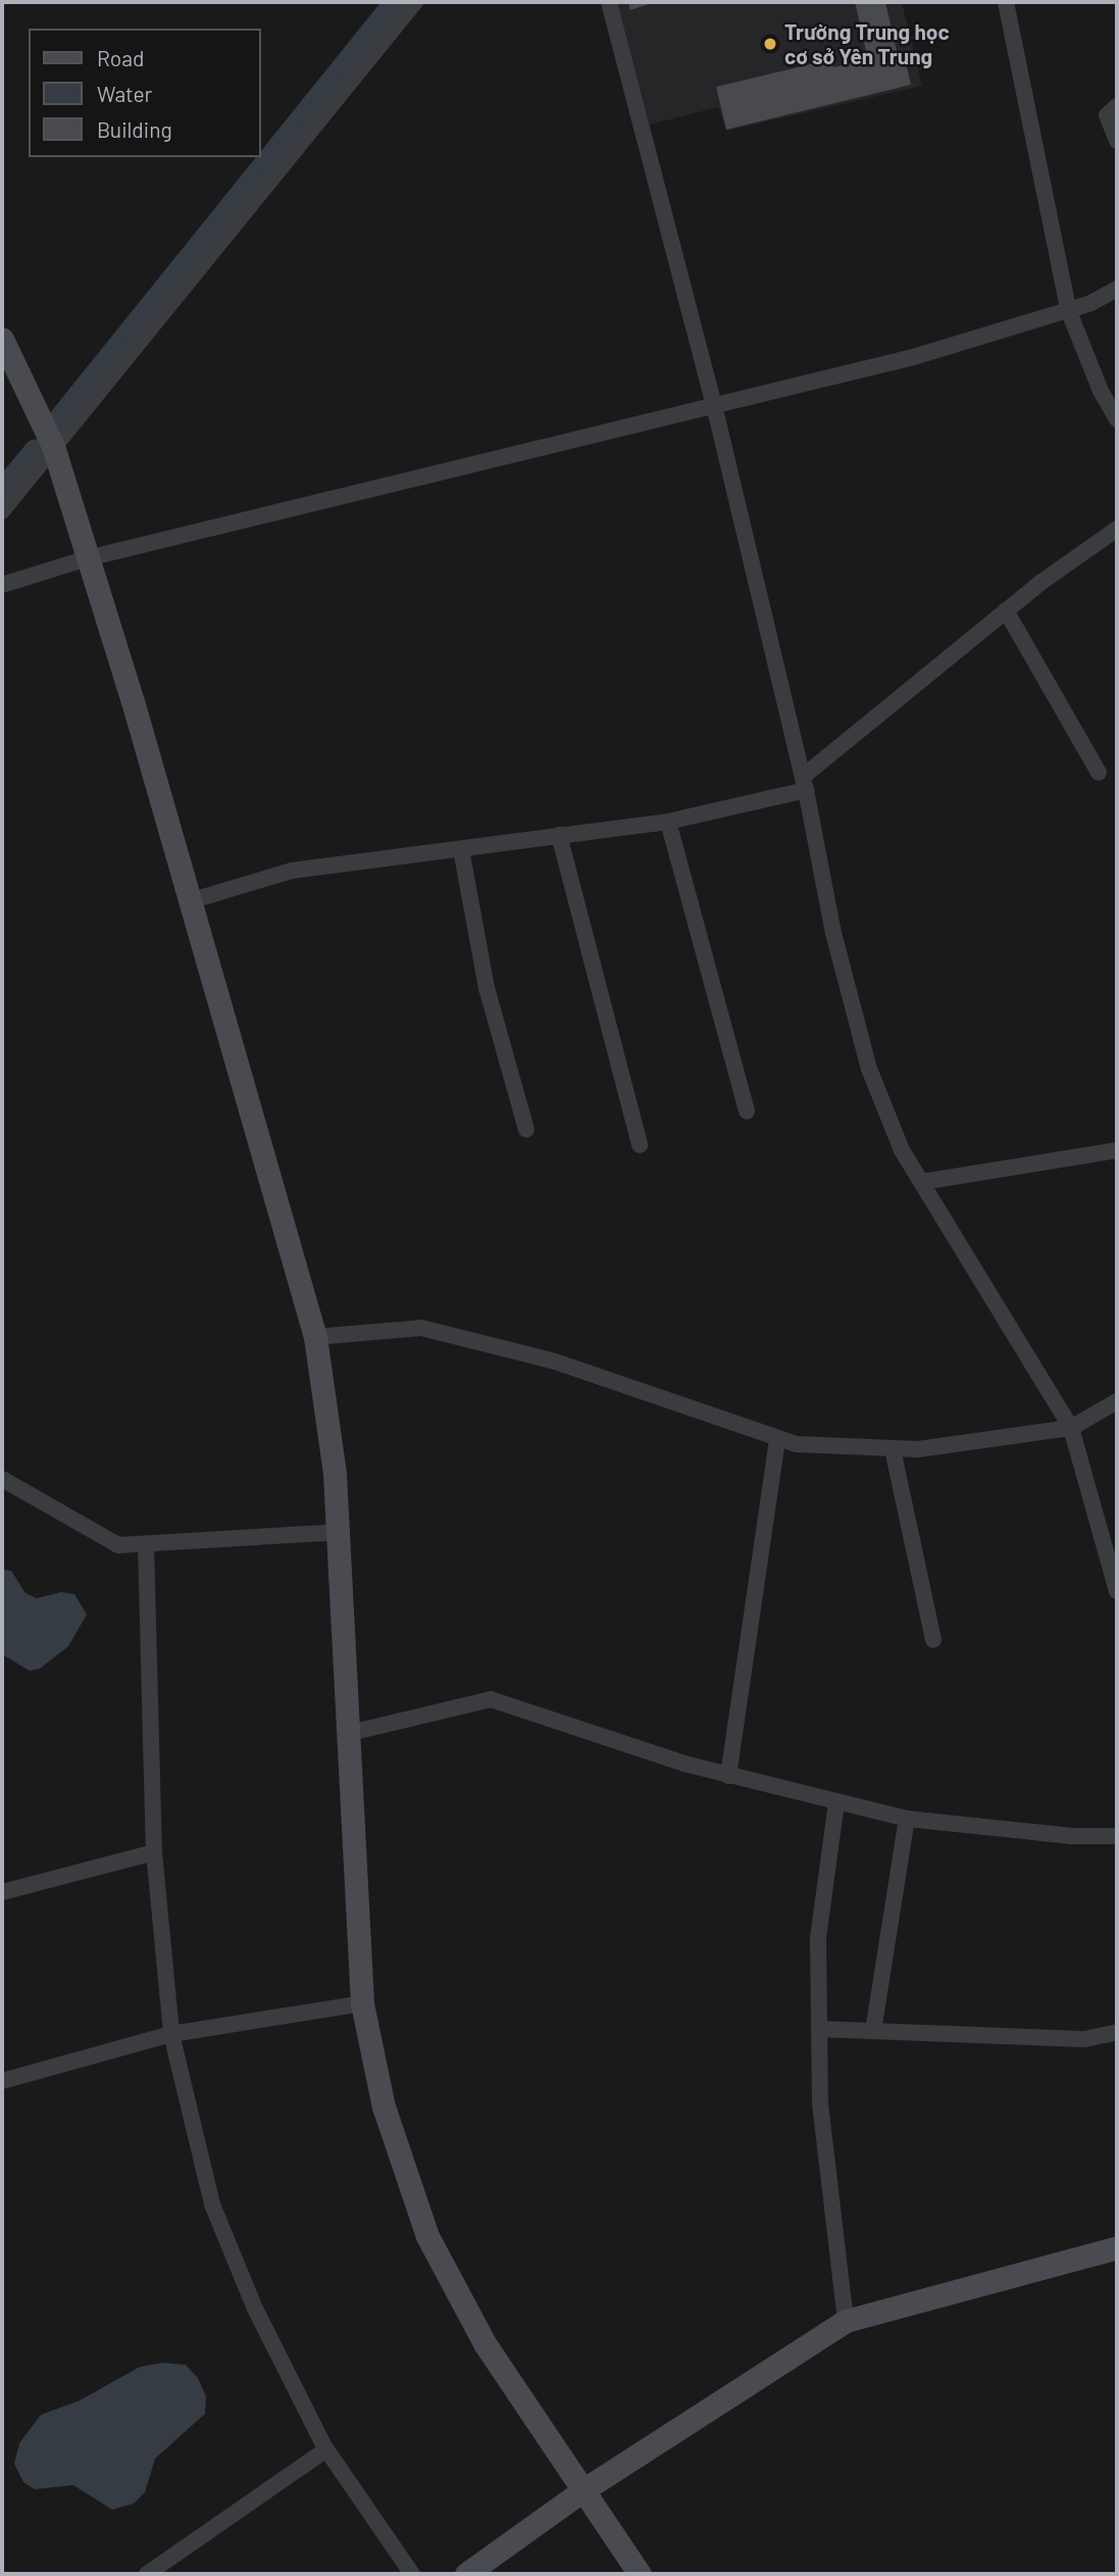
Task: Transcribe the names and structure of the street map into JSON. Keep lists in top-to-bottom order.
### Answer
{
  "places": ["Trường Trung học cơ sở Yên Trung"],
  "legend": ["Road", "Water", "Building"]
}
